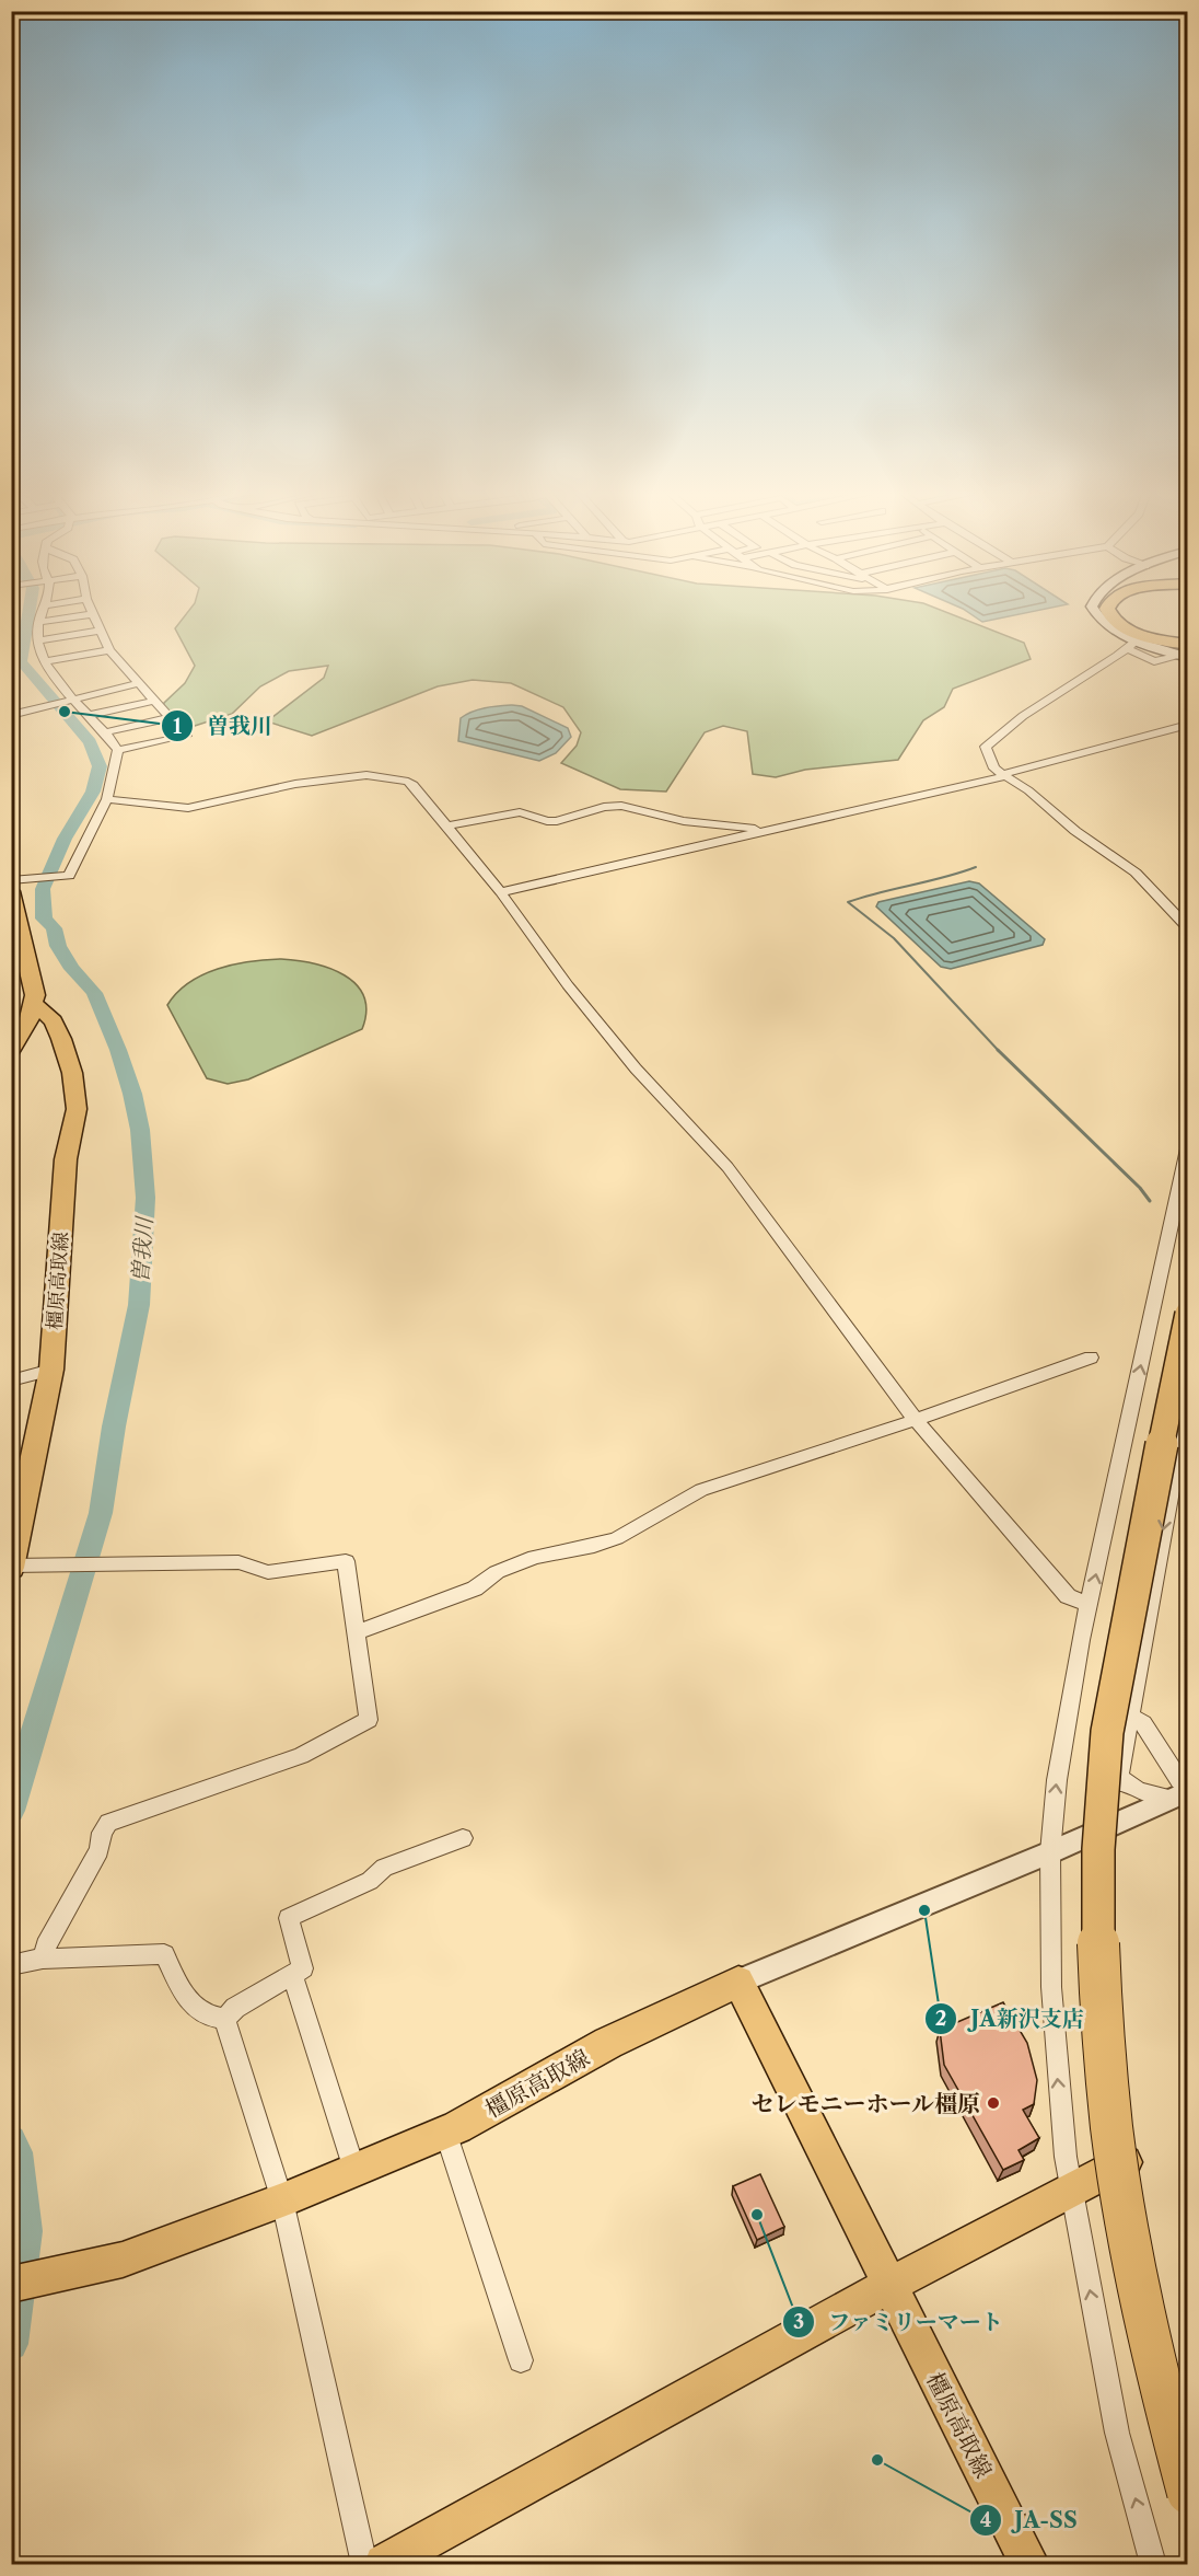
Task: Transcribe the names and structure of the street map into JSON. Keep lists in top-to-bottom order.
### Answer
{
  "streets": {
    "main road": ["橿原高取線"]
  },
  "water": ["曽我川"],
  "places": [
    "曽我川",
    "JA新沢支店",
    "セレモニーホール橿原",
    "ファミリーマート",
    "JA-SS"
  ]
}
